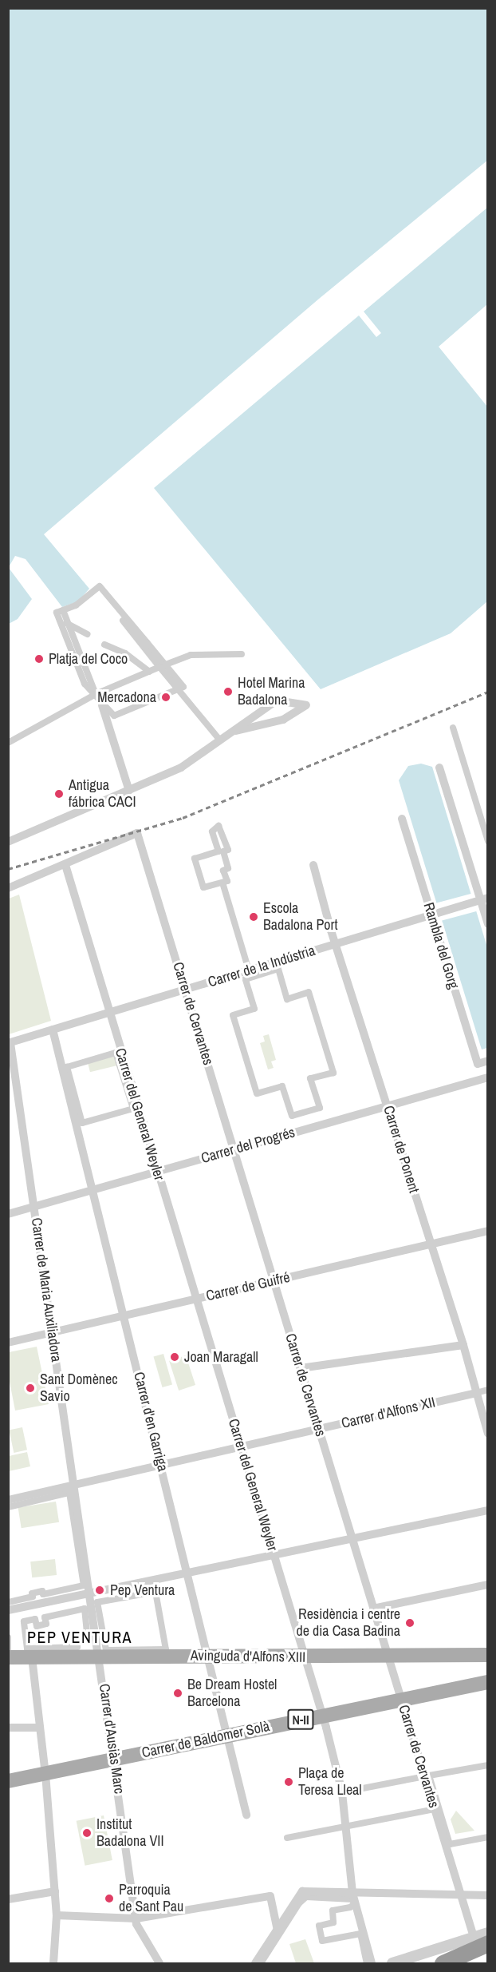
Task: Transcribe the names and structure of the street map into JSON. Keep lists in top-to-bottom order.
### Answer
{
  "streets": {
    "main road": ["Avinguda d'Alfons XIII", "N-II", "Carrer de Baldomer Solà"],
    "street": [
      "Rambla del Gorg",
      "Carrer de la Indústria",
      "Carrer de Cervantes",
      "Carrer del General Weyler",
      "Carrer del Progrés",
      "Carrer de Ponent",
      "Carrer de Guifré",
      "Carrer de Maria Auxiliadora",
      "Carrer d'Alfons XII",
      "Carrer d'en Garriga",
      "Carrer d'Ausiàs Marc"
    ]
  },
  "crossings": [
    ["Carrer de la Indústria", "Carrer de Cervantes"],
    ["Carrer de la Indústria", "Carrer del General Weyler"],
    ["Carrer de la Indústria", "Carrer de Ponent"],
    ["Carrer de la Indústria", "Carrer de Maria Auxiliadora"],
    ["Carrer de la Indústria", "Carrer d'en Garriga"],
    ["Carrer de Cervantes", "Carrer del General Weyler"],
    ["Carrer de Cervantes", "Carrer del Progrés"],
    ["Carrer de Cervantes", "Carrer de Guifré"],
    ["Carrer de Cervantes", "Carrer d'Alfons XII"],
    ["Carrer de Cervantes", "Avinguda d'Alfons XIII"],
    ["Carrer de Cervantes", "Carrer de Baldomer Solà"],
    ["Carrer del General Weyler", "Carrer del Progrés"],
    ["Carrer del General Weyler", "Carrer de Guifré"],
    ["Carrer del General Weyler", "Carrer d'Alfons XII"],
    ["Carrer del General Weyler", "Avinguda d'Alfons XIII"],
    ["Carrer del General Weyler", "Carrer de Baldomer Solà"],
    ["Carrer del Progrés", "Carrer de Ponent"],
    ["Carrer del Progrés", "Carrer de Maria Auxiliadora"],
    ["Carrer del Progrés", "Carrer d'en Garriga"],
    ["Carrer de Ponent", "Carrer de Guifré"],
    ["Carrer de Ponent", "Carrer d'Alfons XII"],
    ["Carrer de Guifré", "Carrer de Maria Auxiliadora"],
    ["Carrer de Guifré", "Carrer d'en Garriga"],
    ["Carrer de Maria Auxiliadora", "Carrer d'Alfons XII"],
    ["Carrer de Maria Auxiliadora", "Carrer d'Ausiàs Marc"],
    ["Carrer d'Alfons XII", "Carrer d'en Garriga"],
    ["Carrer d'en Garriga", "Avinguda d'Alfons XIII"],
    ["Carrer d'en Garriga", "Carrer de Baldomer Solà"],
    ["Avinguda d'Alfons XIII", "Carrer d'Ausiàs Marc"],
    ["Carrer d'Ausiàs Marc", "Carrer de Baldomer Solà"]
  ],
  "districts": ["PEP VENTURA"],
  "places": [
    "Platja del Coco",
    "Hotel Marina Badalona",
    "Mercadona",
    "Antigua fábrica CACI",
    "Escola Badalona Port",
    "Joan Maragall",
    "Sant Domènec Savio",
    "Pep Ventura",
    "Residència i centre de dia Casa Badina",
    "Be Dream Hostel Barcelona",
    "Plaça de Teresa Lleal",
    "Institut Badalona VII",
    "Parroquia de Sant Pau"
  ]
}
